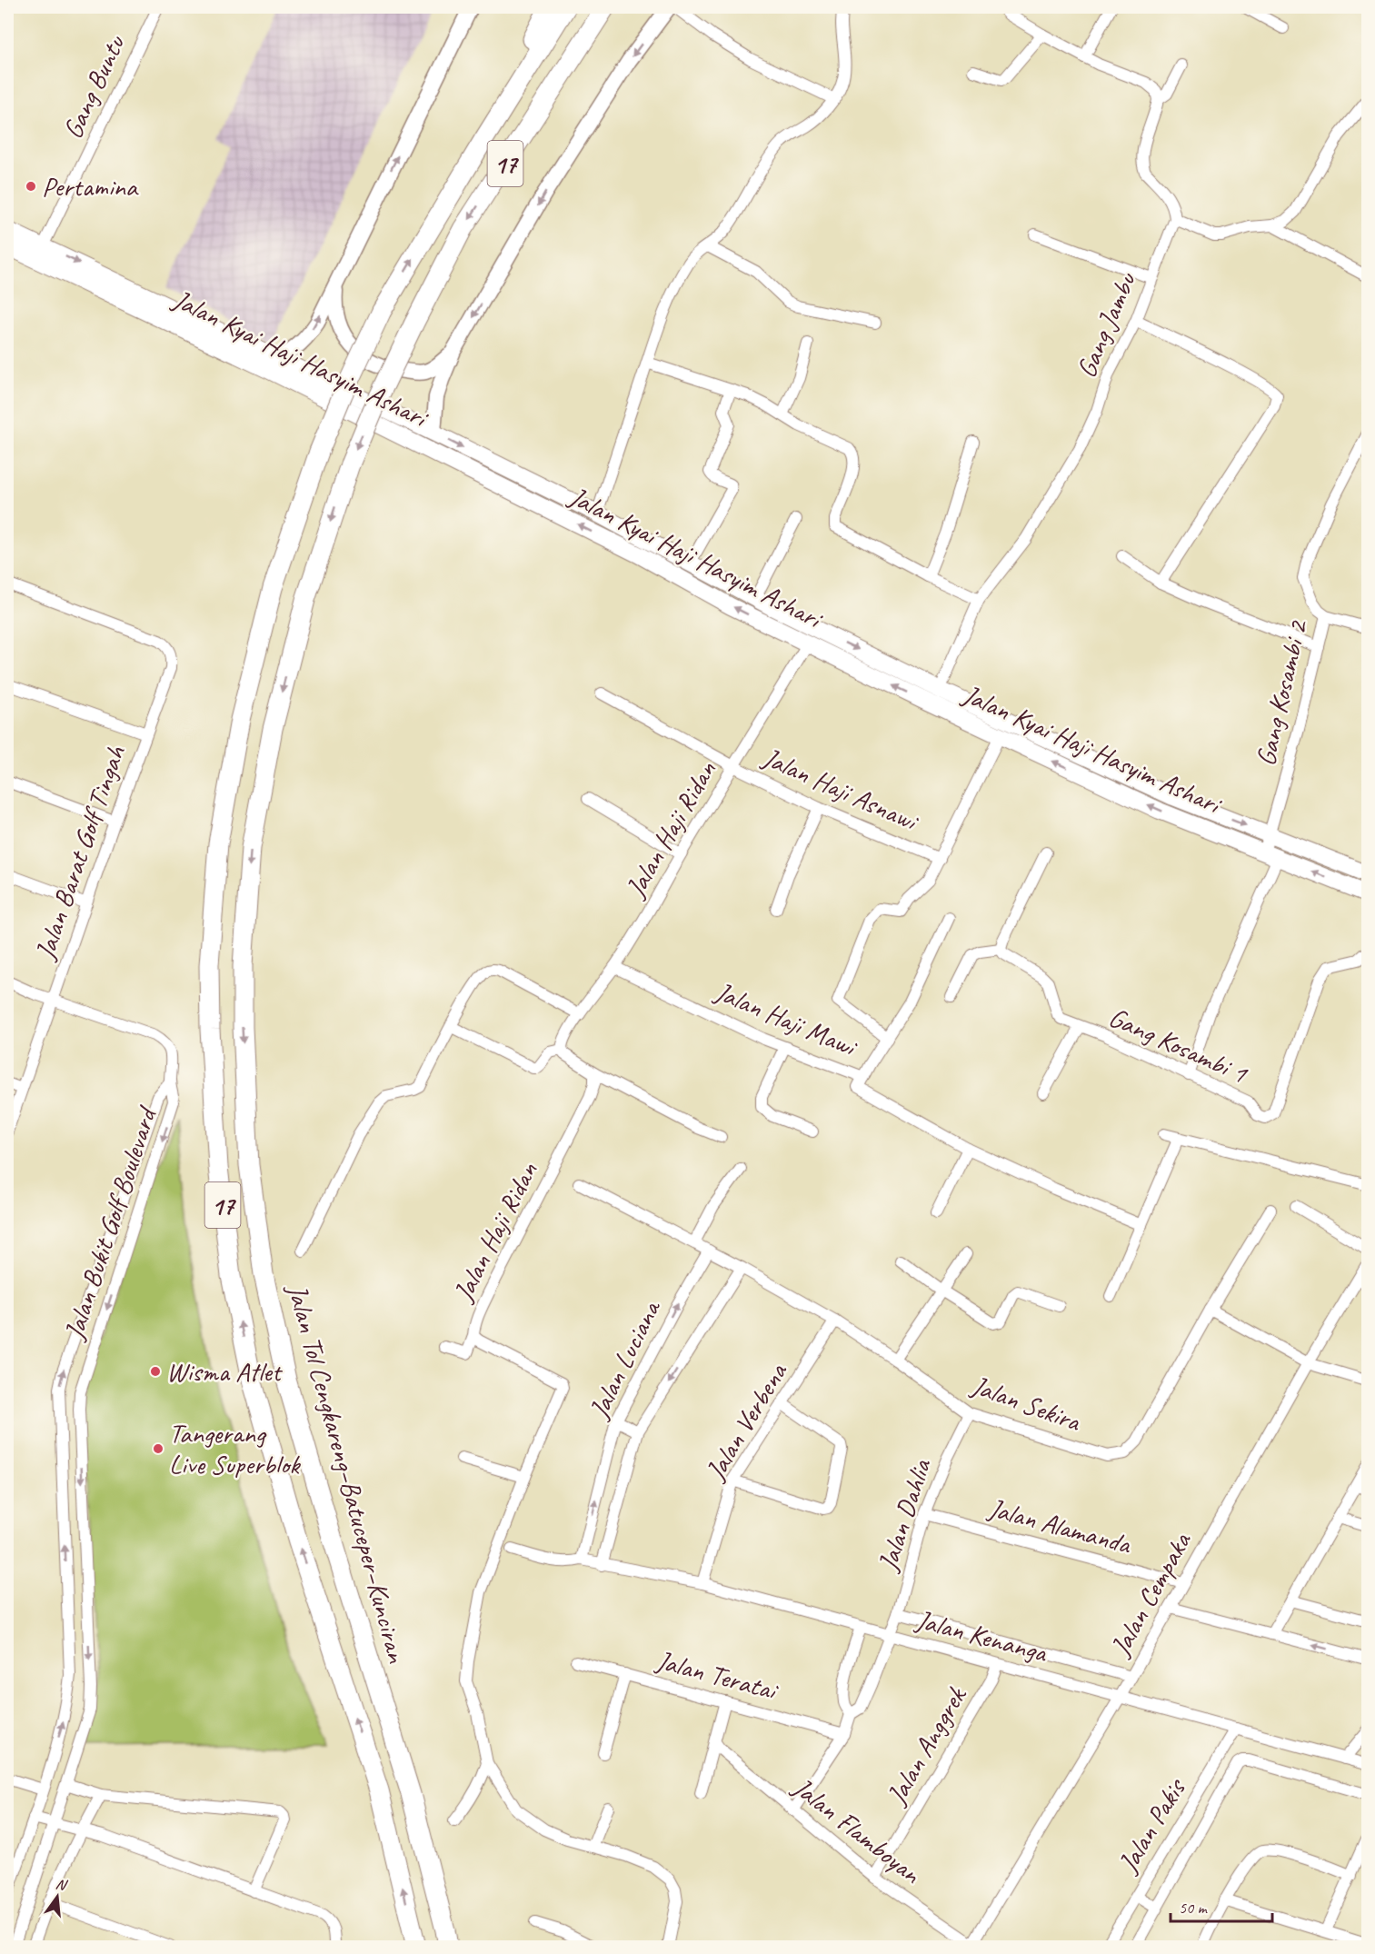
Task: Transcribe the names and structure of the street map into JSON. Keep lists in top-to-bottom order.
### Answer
{
  "streets": {
    "highway": ["17", "Jalan Tol Cengkareng–Batuceper–Kunciran"],
    "main road": ["Jalan Kyai Haji Hasyim Ashari"],
    "street": [
      "Gang Buntu",
      "Gang Jambu",
      "Gang Kosambi 2",
      "Jalan Haji Asnawi",
      "Jalan Haji Ridan",
      "Jalan Barat Golf Tingah",
      "Jalan Haji Mawi",
      "Gang Kosambi 1",
      "Jalan Bukit Golf Boulevard",
      "Jalan Luciana",
      "Jalan Sekira",
      "Jalan Verbena",
      "Jalan Dahlia",
      "Jalan Alamanda",
      "Jalan Cempaka",
      "Jalan Kenanga",
      "Jalan Teratai",
      "Jalan Anggrek",
      "Jalan Pakis",
      "Jalan Flamboyan"
    ]
  },
  "crossings": [
    ["Gang Buntu", "Jalan Kyai Haji Hasyim Ashari"],
    ["Gang Jambu", "Jalan Kyai Haji Hasyim Ashari"],
    ["Jalan Kyai Haji Hasyim Ashari", "Gang Kosambi 2"],
    ["Jalan Kyai Haji Hasyim Ashari", "Jalan Haji Asnawi"],
    ["Jalan Kyai Haji Hasyim Ashari", "Jalan Haji Ridan"],
    ["Gang Kosambi 2", "Gang Kosambi 1"],
    ["Jalan Haji Asnawi", "Jalan Haji Ridan"],
    ["Jalan Haji Ridan", "Jalan Haji Mawi"],
    ["Jalan Luciana", "Jalan Sekira"],
    ["Jalan Luciana", "Jalan Kenanga"],
    ["Jalan Sekira", "Jalan Verbena"],
    ["Jalan Sekira", "Jalan Dahlia"],
    ["Jalan Verbena", "Jalan Kenanga"],
    ["Jalan Dahlia", "Jalan Alamanda"],
    ["Jalan Dahlia", "Jalan Kenanga"],
    ["Jalan Alamanda", "Jalan Cempaka"],
    ["Jalan Cempaka", "Jalan Kenanga"],
    ["Jalan Cempaka", "Jalan Flamboyan"],
    ["Jalan Kenanga", "Jalan Anggrek"],
    ["Jalan Kenanga", "Jalan Pakis"],
    ["Jalan Anggrek", "Jalan Flamboyan"]
  ],
  "places": ["Pertamina", "Wisma Atlet", "Tangerang Live Superblok"],
  "scale_bar": "50 m",
  "north": "top"
}
